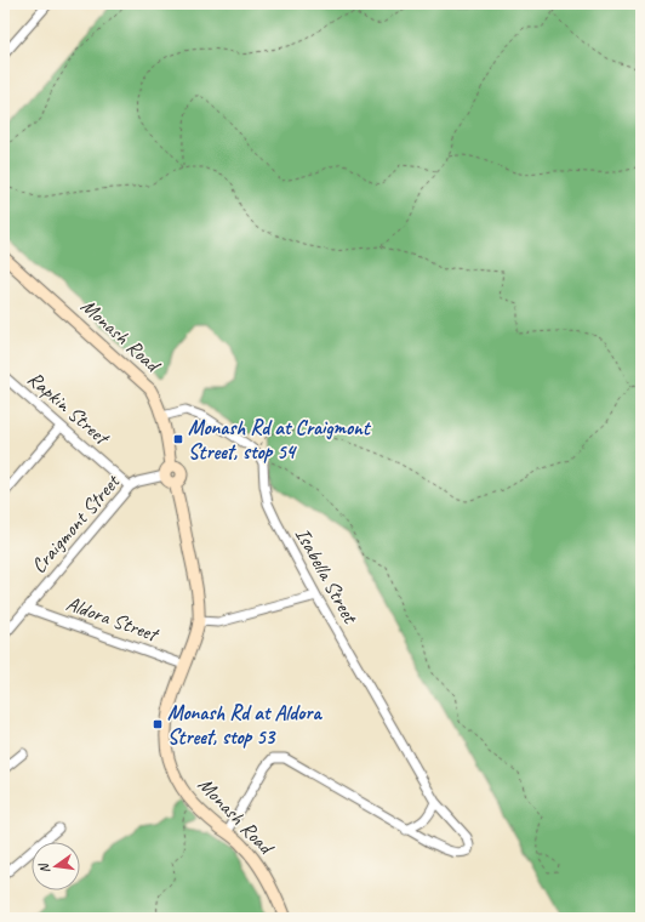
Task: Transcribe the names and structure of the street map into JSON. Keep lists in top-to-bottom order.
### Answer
{
  "streets": {
    "street": [
      "Monash Road",
      "Rapkin Street",
      "Craigmont Street",
      "Isabella Street",
      "Aldora Street"
    ]
  },
  "crossings": [
    ["Monash Road", "Craigmont Street"],
    ["Monash Road", "Isabella Street"],
    ["Monash Road", "Aldora Street"],
    ["Rapkin Street", "Craigmont Street"],
    ["Craigmont Street", "Aldora Street"]
  ],
  "places": {
    "transit": ["Monash Rd at Craigmont Street, stop 54", "Monash Rd at Aldora Street, stop 53"]
  },
  "north": "left"
}
